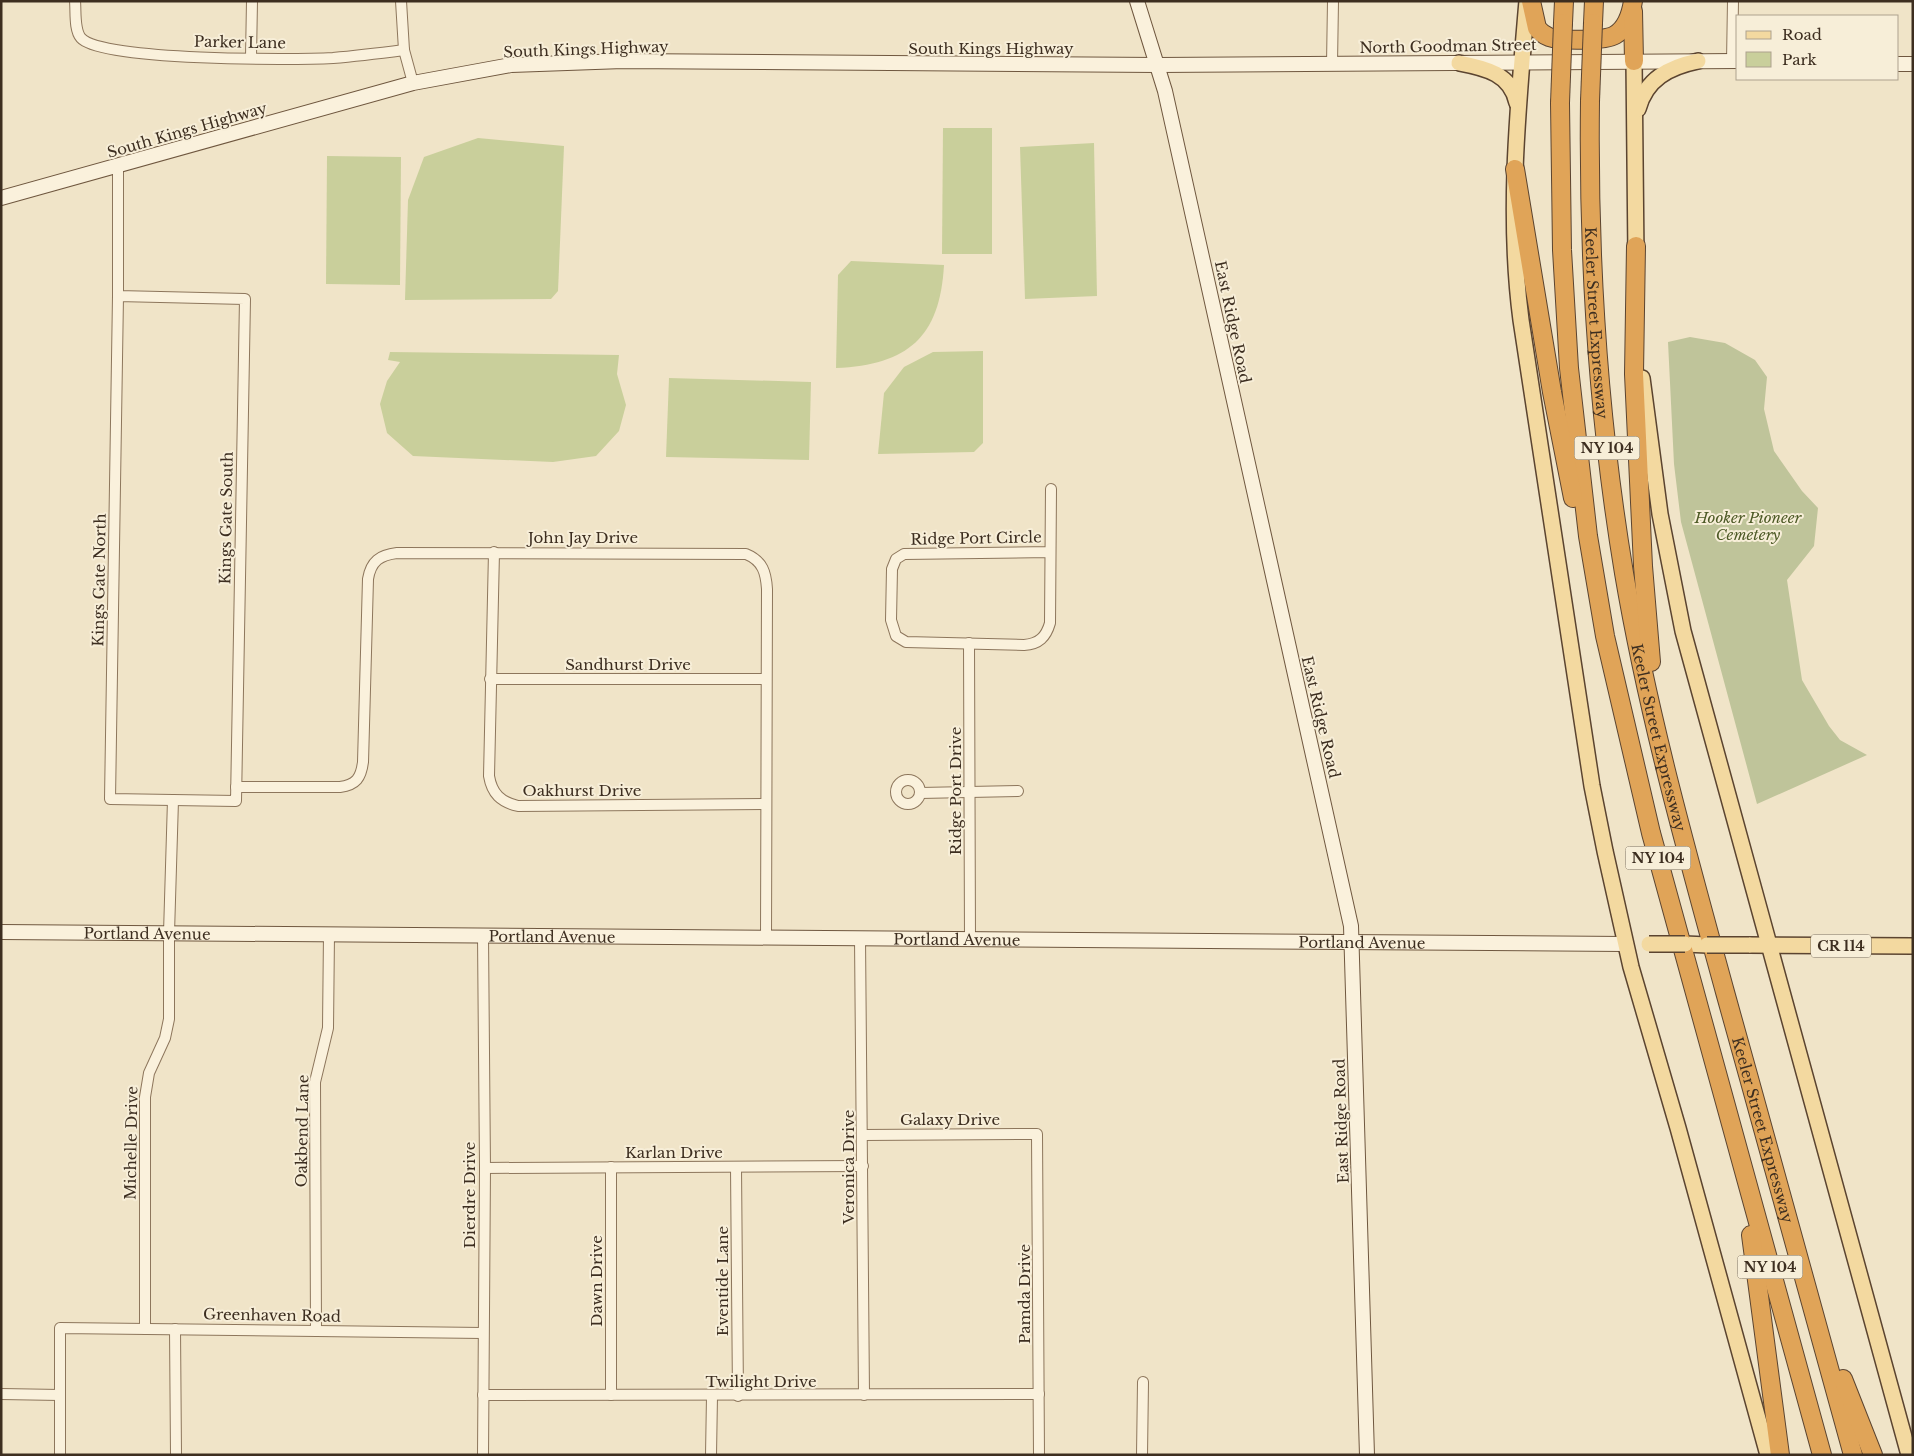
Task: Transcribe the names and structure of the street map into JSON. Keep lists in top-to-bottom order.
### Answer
{
  "streets": {
    "highway": ["Keeler Street Expressway", "NY 104"],
    "main road": [
      "North Goodman Street",
      "South Kings Highway",
      "East Ridge Road",
      "Portland Avenue",
      "CR 114"
    ],
    "street": [
      "Parker Lane",
      "Kings Gate South",
      "John Jay Drive",
      "Ridge Port Circle",
      "Kings Gate North",
      "Sandhurst Drive",
      "Oakhurst Drive",
      "Ridge Port Drive",
      "Galaxy Drive",
      "Oakbend Lane",
      "Michelle Drive",
      "Karlan Drive",
      "Veronica Drive",
      "Dierdre Drive",
      "Dawn Drive",
      "Eventide Lane",
      "Pamda Drive",
      "Greenhaven Road",
      "Twilight Drive"
    ]
  },
  "crossings": [
    ["North Goodman Street", "South Kings Highway"],
    ["North Goodman Street", "East Ridge Road"],
    ["South Kings Highway", "East Ridge Road"],
    ["South Kings Highway", "Kings Gate North"],
    ["East Ridge Road", "Portland Avenue"],
    ["Kings Gate South", "John Jay Drive"],
    ["Kings Gate South", "Kings Gate North"],
    ["John Jay Drive", "Sandhurst Drive"],
    ["John Jay Drive", "Oakhurst Drive"],
    ["John Jay Drive", "Portland Avenue"],
    ["Ridge Port Circle", "Ridge Port Drive"],
    ["Sandhurst Drive", "Oakhurst Drive"],
    ["Ridge Port Drive", "Portland Avenue"],
    ["Portland Avenue", "Oakbend Lane"],
    ["Portland Avenue", "Michelle Drive"],
    ["Portland Avenue", "Veronica Drive"],
    ["Portland Avenue", "Dierdre Drive"],
    ["Galaxy Drive", "Veronica Drive"],
    ["Galaxy Drive", "Pamda Drive"],
    ["Oakbend Lane", "Greenhaven Road"],
    ["Michelle Drive", "Greenhaven Road"],
    ["Karlan Drive", "Veronica Drive"],
    ["Karlan Drive", "Dierdre Drive"],
    ["Karlan Drive", "Dawn Drive"],
    ["Karlan Drive", "Eventide Lane"],
    ["Veronica Drive", "Twilight Drive"],
    ["Dierdre Drive", "Greenhaven Road"],
    ["Dierdre Drive", "Twilight Drive"],
    ["Dawn Drive", "Twilight Drive"],
    ["Eventide Lane", "Twilight Drive"],
    ["Pamda Drive", "Twilight Drive"]
  ],
  "parks": ["Hooker Pioneer Cemetery"],
  "legend": ["Road", "Park"]
}
